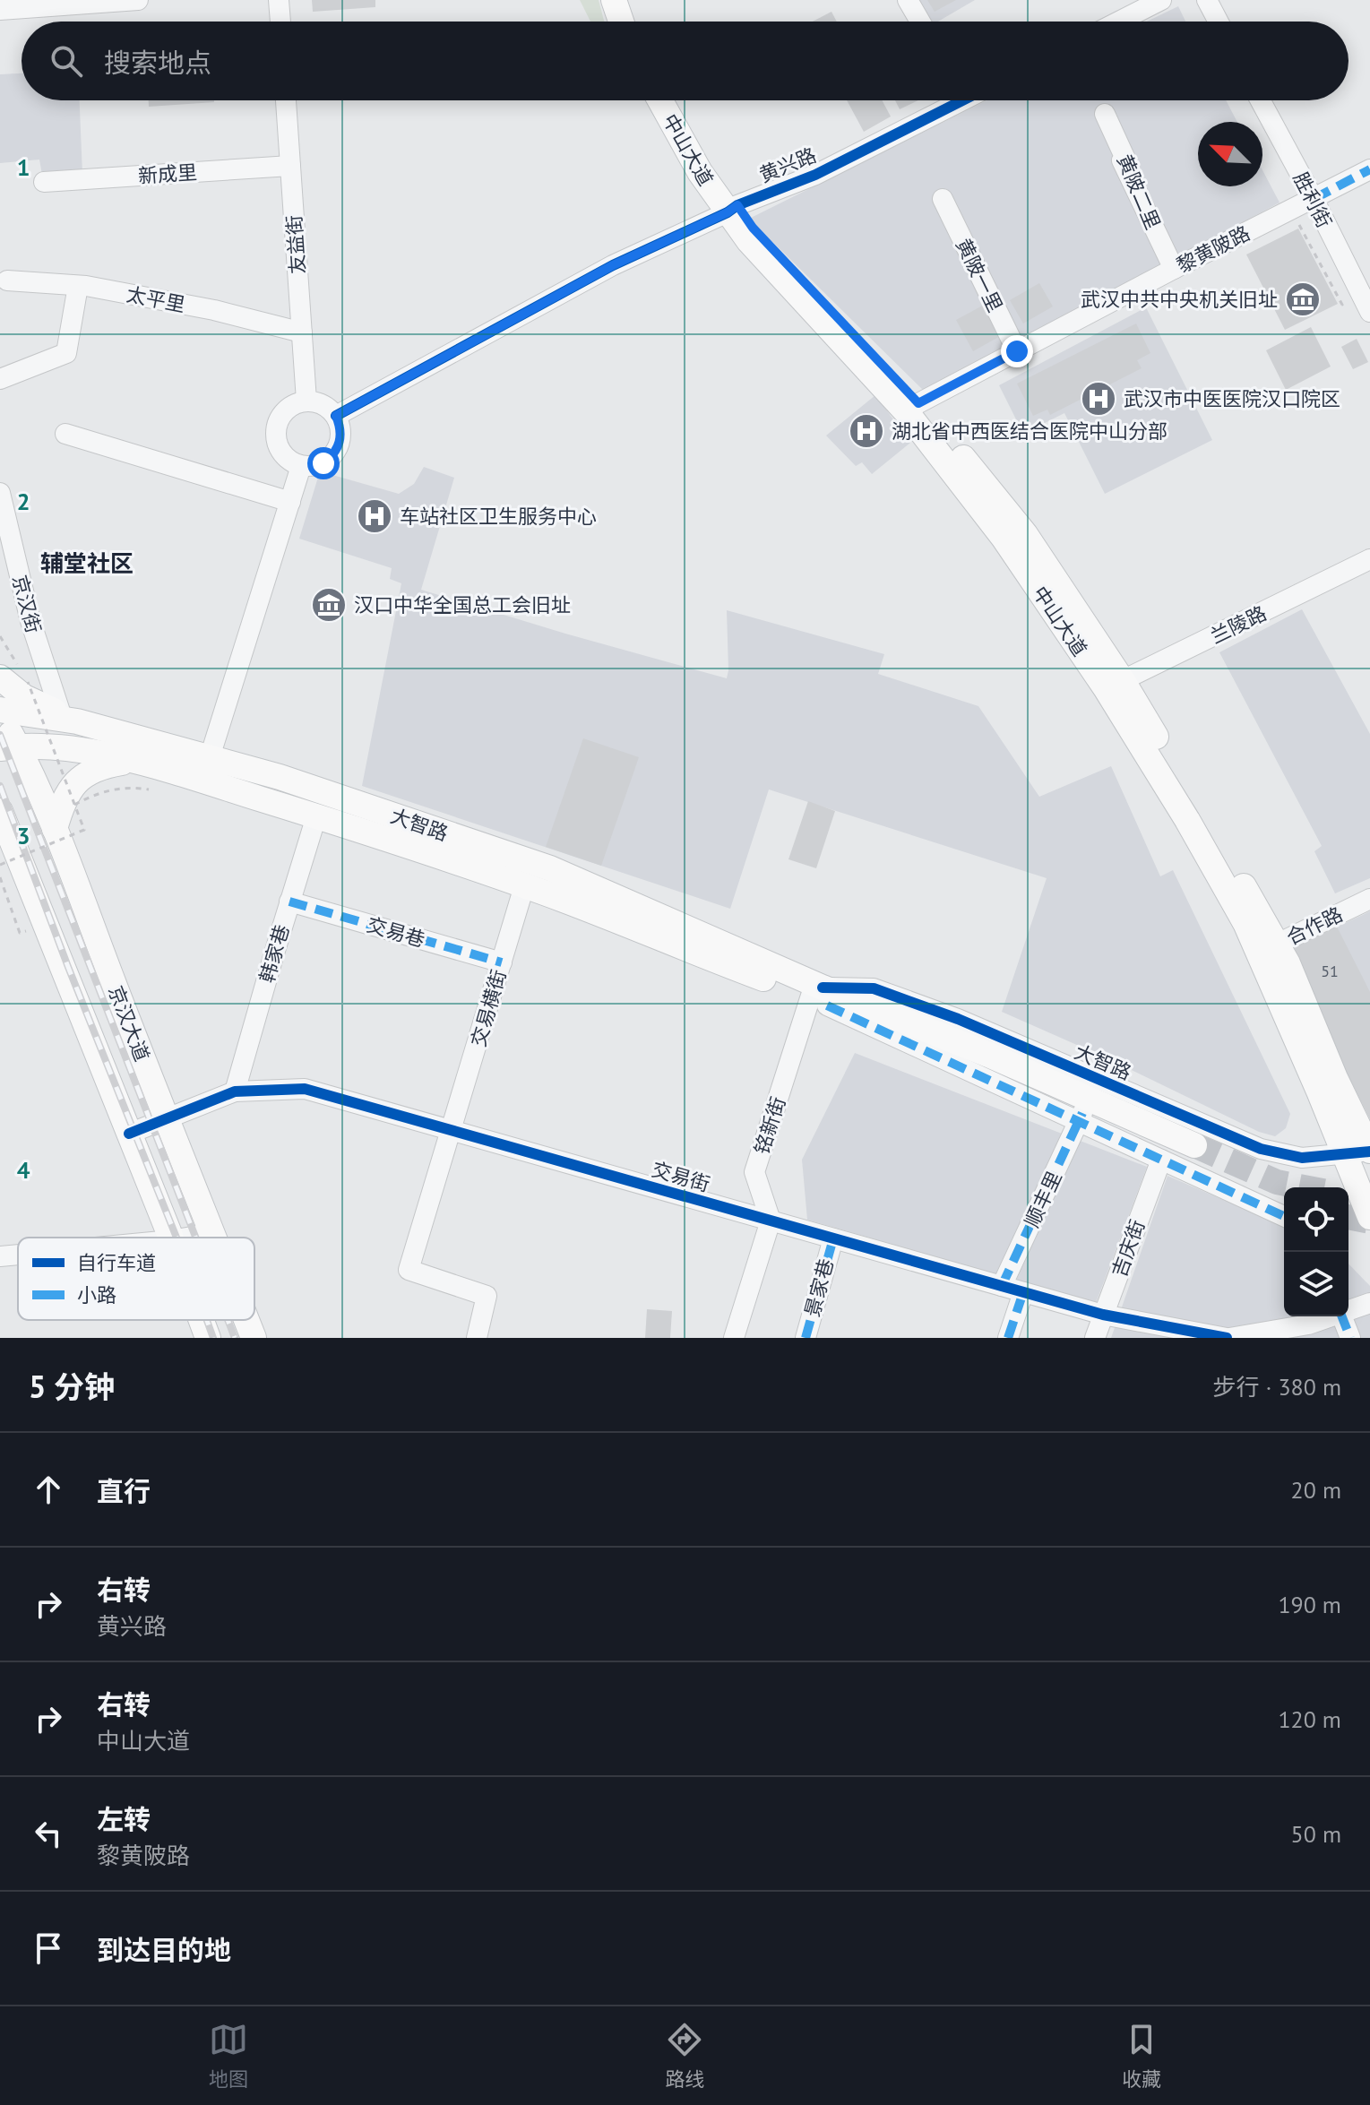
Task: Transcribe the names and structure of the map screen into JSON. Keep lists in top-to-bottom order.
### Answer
{
  "streets": {
    "main road": ["中山大道", "大智路", "京汉大道"],
    "street": [
      "黄兴路",
      "新成里",
      "黄陂二里",
      "胜利街",
      "友益街",
      "黎黄陂路",
      "黄陂一里",
      "太平里",
      "京汉街",
      "兰陵路",
      "合作路",
      "交易巷",
      "韩家巷",
      "交易横街",
      "铭新街",
      "交易街",
      "顺丰里",
      "吉庆街",
      "景家巷"
    ]
  },
  "crossings": [
    ["中山大道", "黄兴路"],
    ["中山大道", "黎黄陂路"],
    ["中山大道", "兰陵路"],
    ["中山大道", "大智路"],
    ["中山大道", "合作路"],
    ["黄兴路", "友益街"],
    ["新成里", "友益街"],
    ["黄陂二里", "黎黄陂路"],
    ["胜利街", "黎黄陂路"],
    ["友益街", "太平里"],
    ["黎黄陂路", "黄陂一里"],
    ["大智路", "韩家巷"],
    ["大智路", "交易横街"],
    ["大智路", "京汉大道"],
    ["大智路", "铭新街"],
    ["大智路", "顺丰里"],
    ["大智路", "吉庆街"],
    ["交易巷", "韩家巷"],
    ["交易巷", "交易横街"],
    ["韩家巷", "交易街"],
    ["交易横街", "交易街"],
    ["京汉大道", "交易街"],
    ["铭新街", "交易街"],
    ["交易街", "顺丰里"],
    ["交易街", "吉庆街"],
    ["交易街", "景家巷"]
  ],
  "districts": ["辅堂社区"],
  "places": {
    "museum": ["武汉中共中央机关旧址", "汉口中华全国总工会旧址"],
    "hospital": ["武汉市中医医院汉口院区", "湖北省中西医结合医院中山分部", "车站社区卫生服务中心"]
  },
  "house_numbers": ["51"],
  "legend": ["自行车道", "小路"],
  "north": "top left",
  "page": {
    "search": "搜索地点",
    "heading": ["5 分钟", "步行 · 380 m"],
    "list": [
      ["直行", "20 m"],
      ["右转", "黄兴路", "190 m"],
      ["右转", "中山大道", "120 m"],
      ["左转", "黎黄陂路", "50 m"],
      "到达目的地"
    ],
    "nav": ["地图", "路线", "收藏"]
  },
  "grid": {
    "rows": [
      "1",
      "2",
      "3",
      "4"
    ]
  }
}
